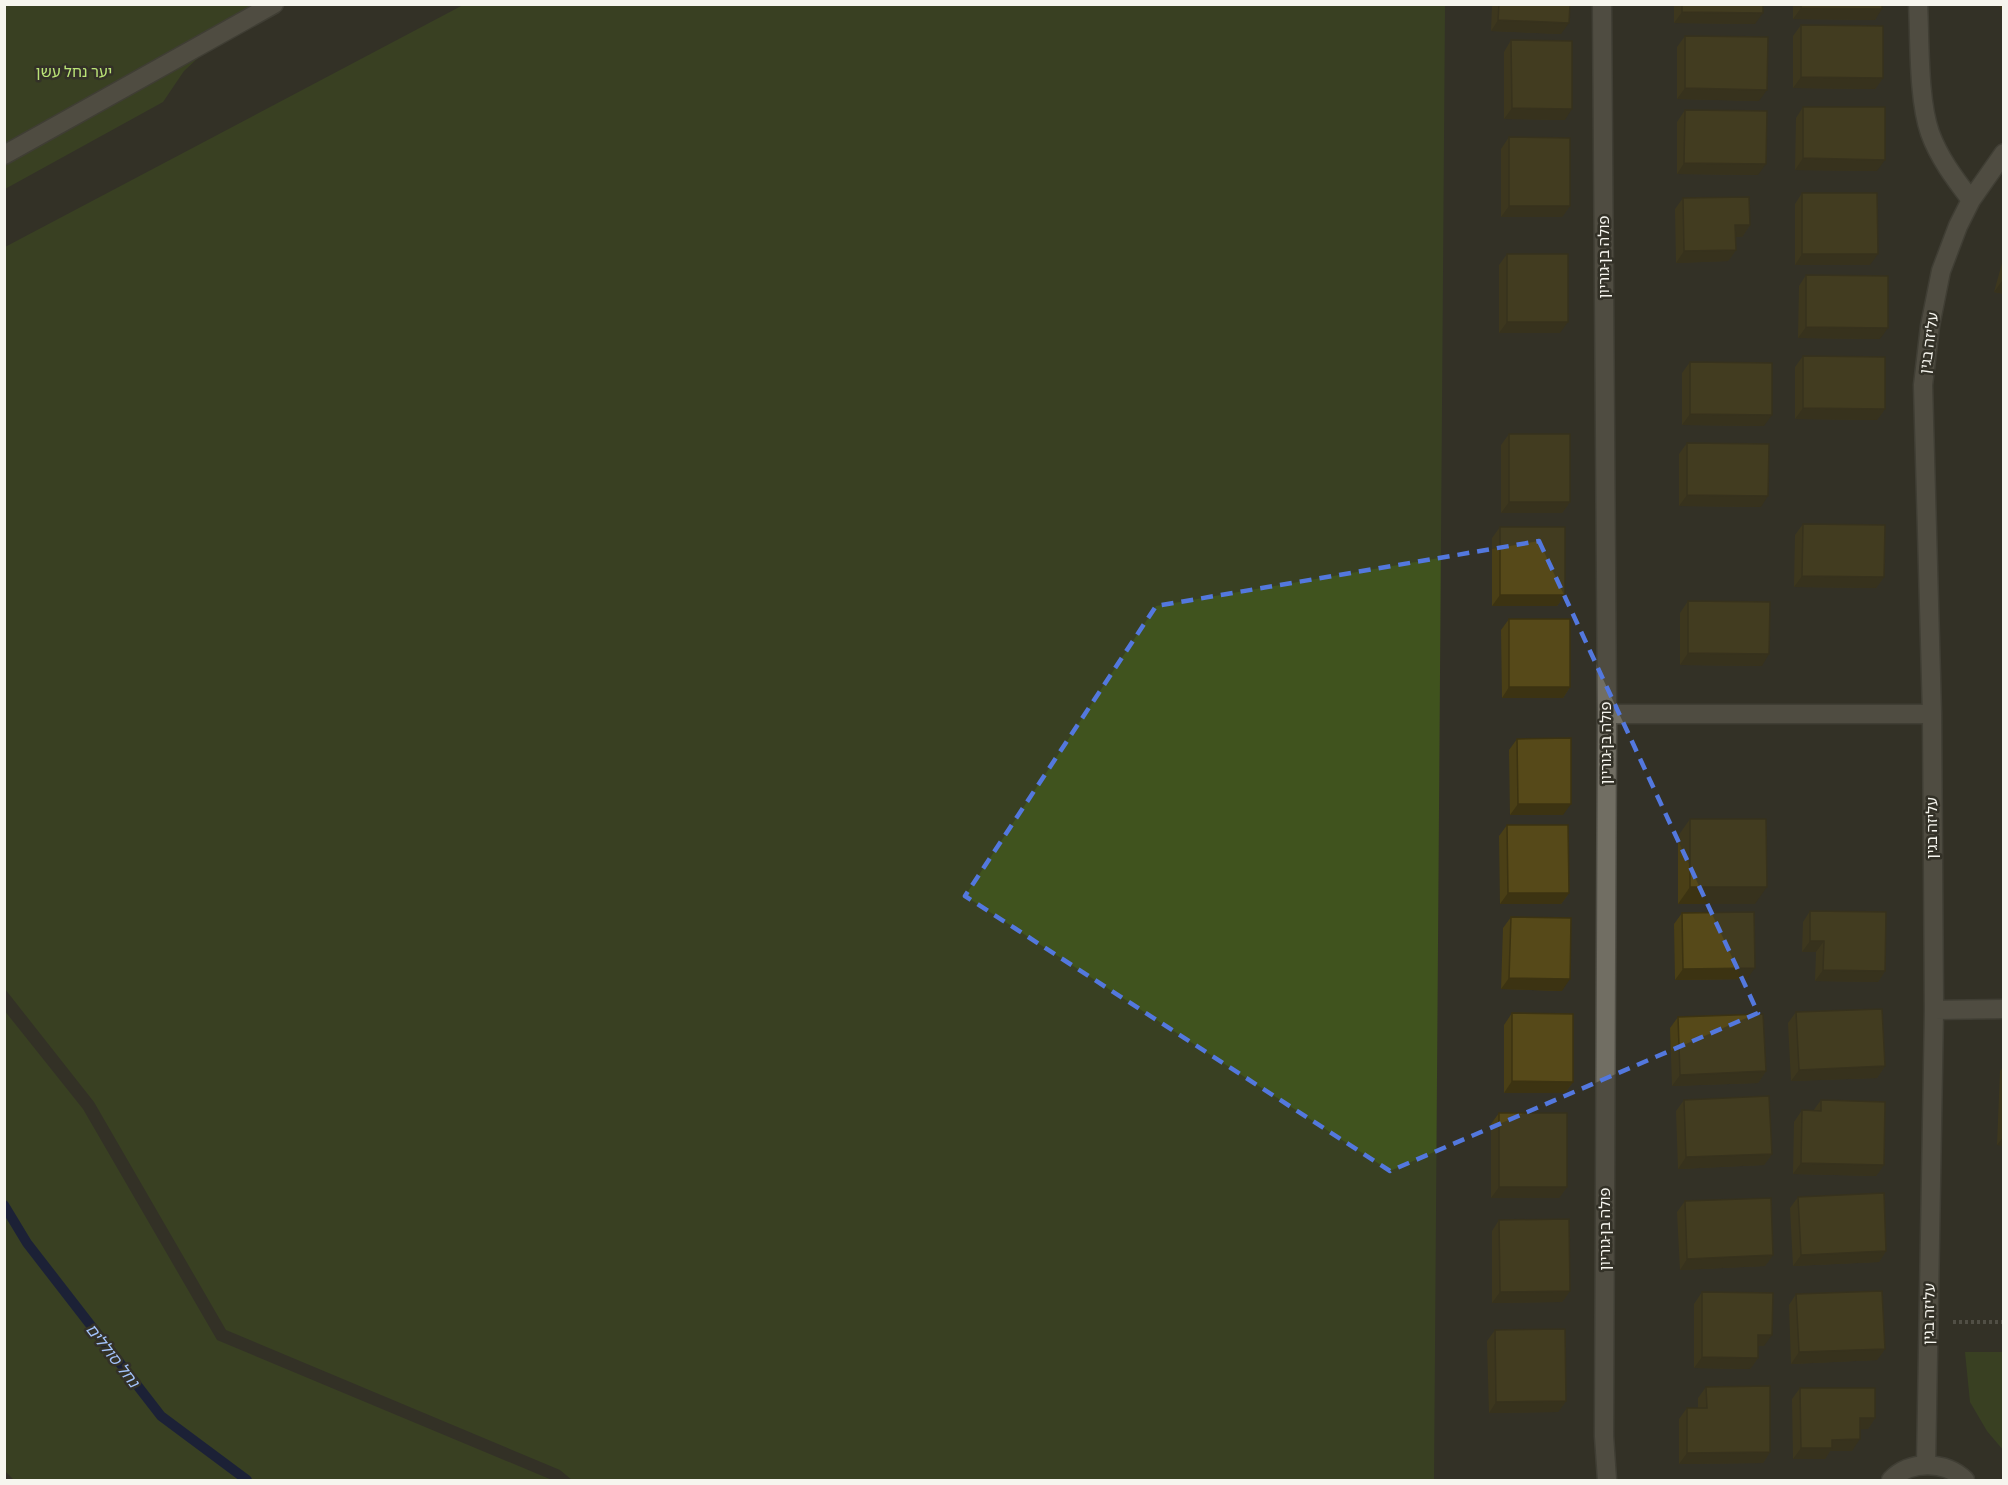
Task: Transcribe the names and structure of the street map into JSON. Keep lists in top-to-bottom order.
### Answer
{
  "streets": {
    "street": ["פולה בן-גוריון", "עליזה בגין"]
  },
  "water": ["נחל סוללים"],
  "parks": ["יער נחל עשן"]
}
